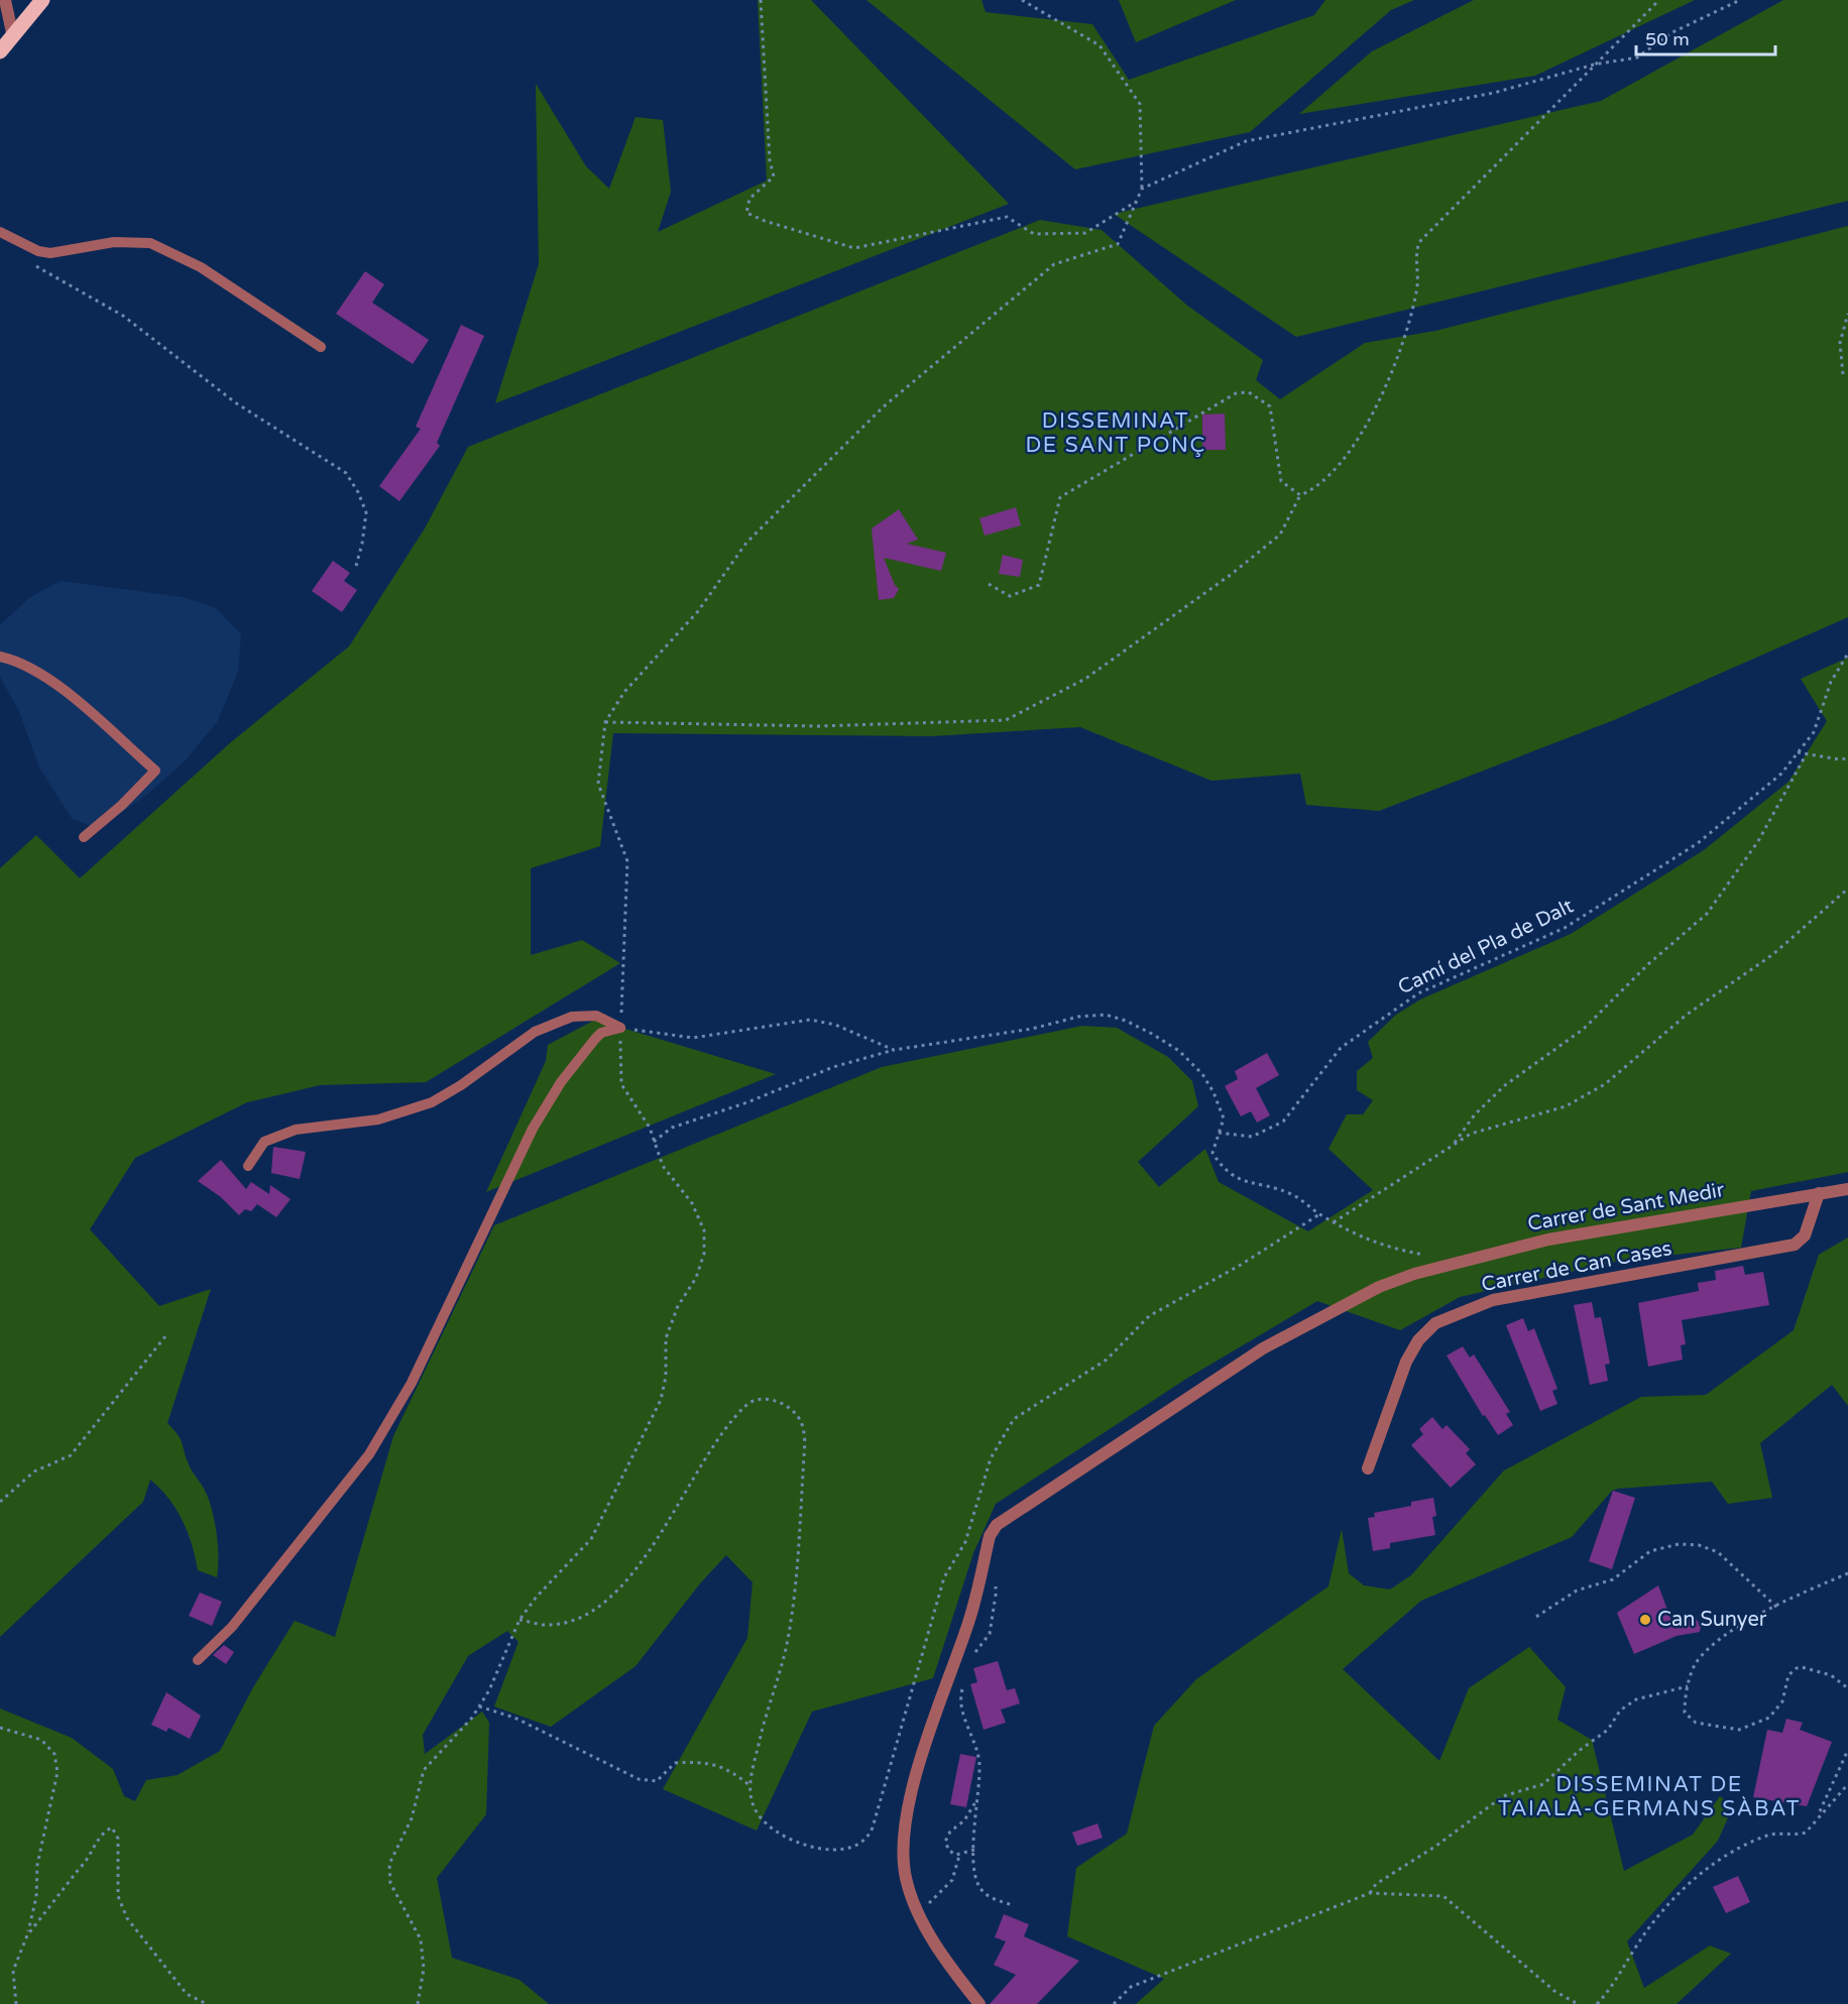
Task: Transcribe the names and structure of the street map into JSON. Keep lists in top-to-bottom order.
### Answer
{
  "streets": {
    "street": ["Carrer de Sant Medir", "Carrer de Can Cases"],
    "path": ["Camí del Pla de Dalt"]
  },
  "crossings": [
    ["Carrer de Sant Medir", "Carrer de Can Cases"]
  ],
  "districts": ["DISSEMINAT DE SANT PONÇ", "DISSEMINAT DE TAIALÀ-GERMANS SÀBAT"],
  "places": ["Can Sunyer"],
  "scale_bar": "50 m"
}
